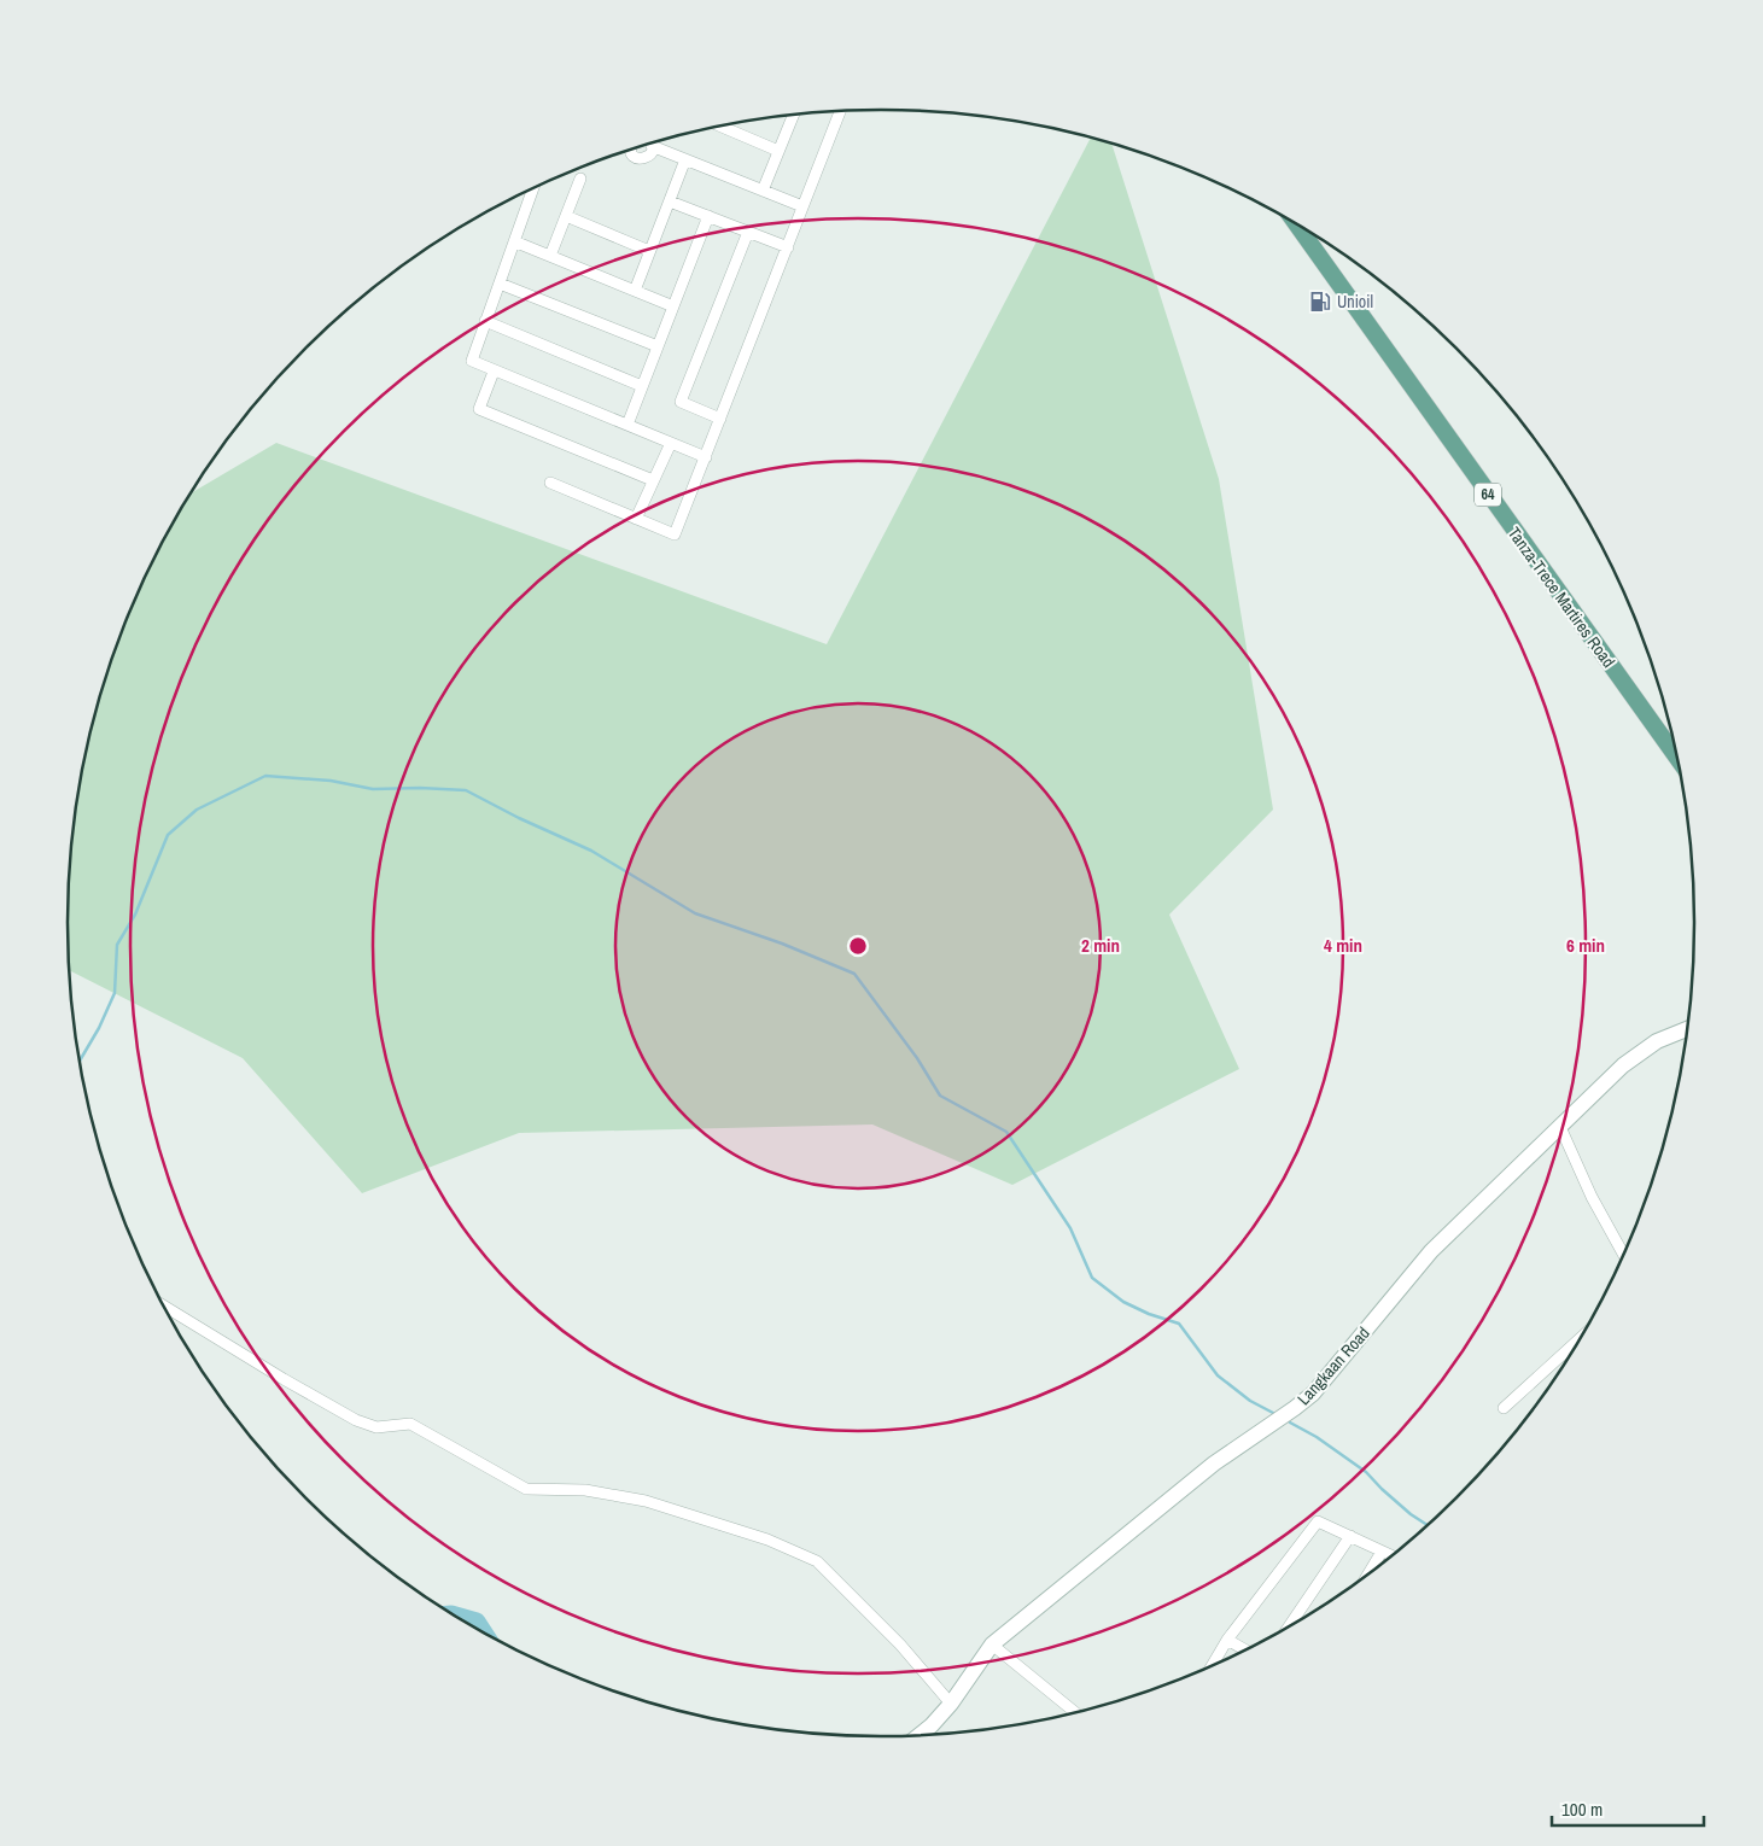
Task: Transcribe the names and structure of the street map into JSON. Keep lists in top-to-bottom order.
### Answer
{
  "streets": {
    "main road": ["64", "Tanza-Trece Martires Road"],
    "street": ["Langkaan Road"]
  },
  "places": {
    "fuel station": ["Unioil"]
  },
  "scale_bar": "100 m",
  "rings": ["2 min", "4 min", "6 min"]
}
